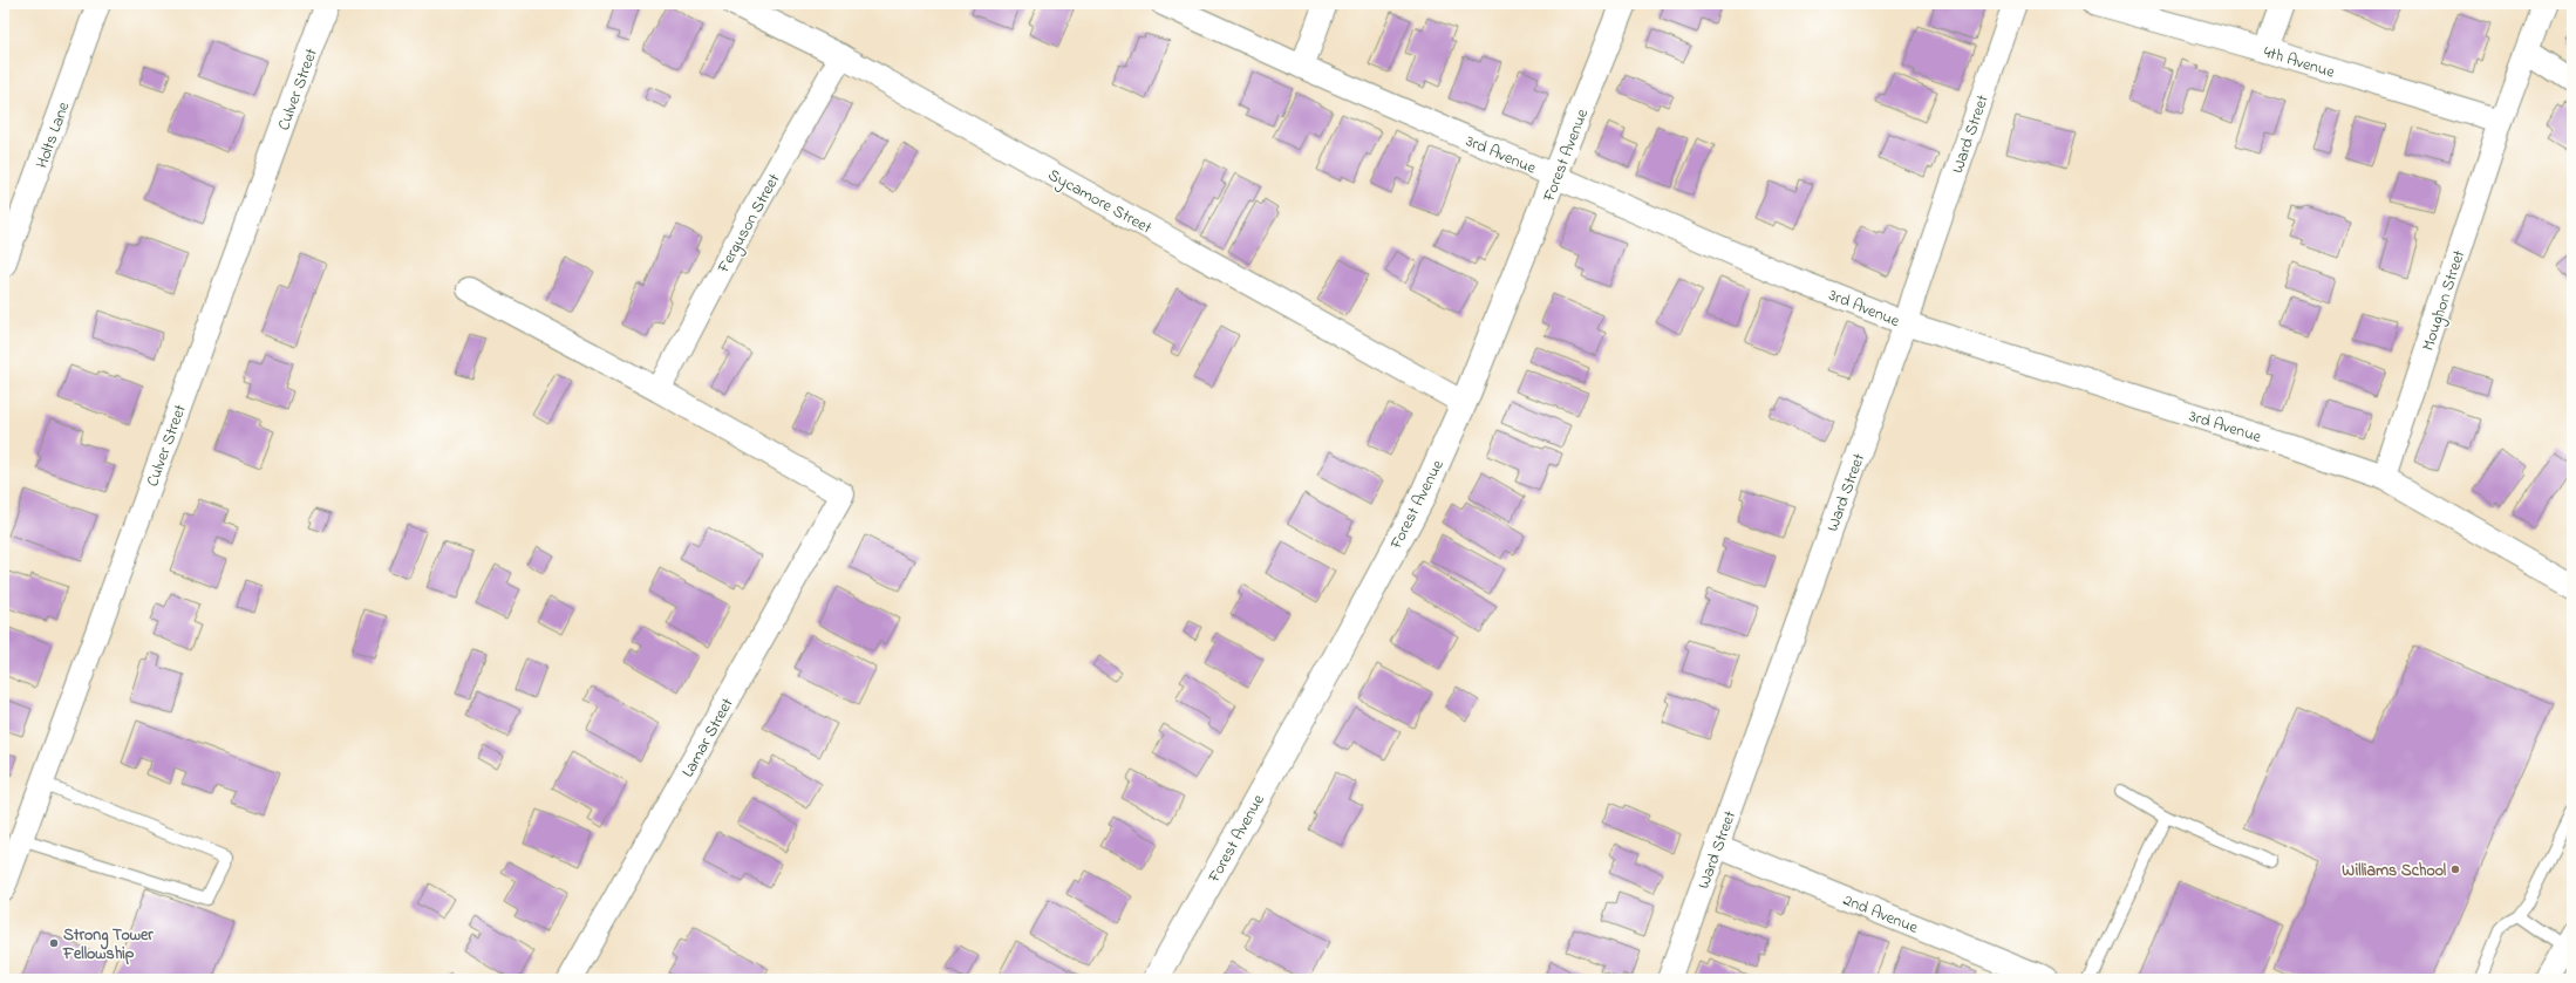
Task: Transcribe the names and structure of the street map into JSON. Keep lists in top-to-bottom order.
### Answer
{
  "streets": {
    "street": [
      "4th Avenue",
      "Culver Street",
      "Ward Street",
      "Holts Lane",
      "3rd Avenue",
      "Forest Avenue",
      "Sycamore Street",
      "Ferguson Street",
      "Moughon Street",
      "Lamar Street",
      "2nd Avenue"
    ]
  },
  "crossings": [
    ["4th Avenue", "Moughon Street"],
    ["Ward Street", "3rd Avenue"],
    ["Ward Street", "2nd Avenue"],
    ["3rd Avenue", "Forest Avenue"],
    ["3rd Avenue", "Moughon Street"],
    ["Forest Avenue", "Sycamore Street"],
    ["Sycamore Street", "Ferguson Street"],
    ["Ferguson Street", "Lamar Street"]
  ],
  "places": ["Williams School", "Strong Tower Fellowship"]
}
